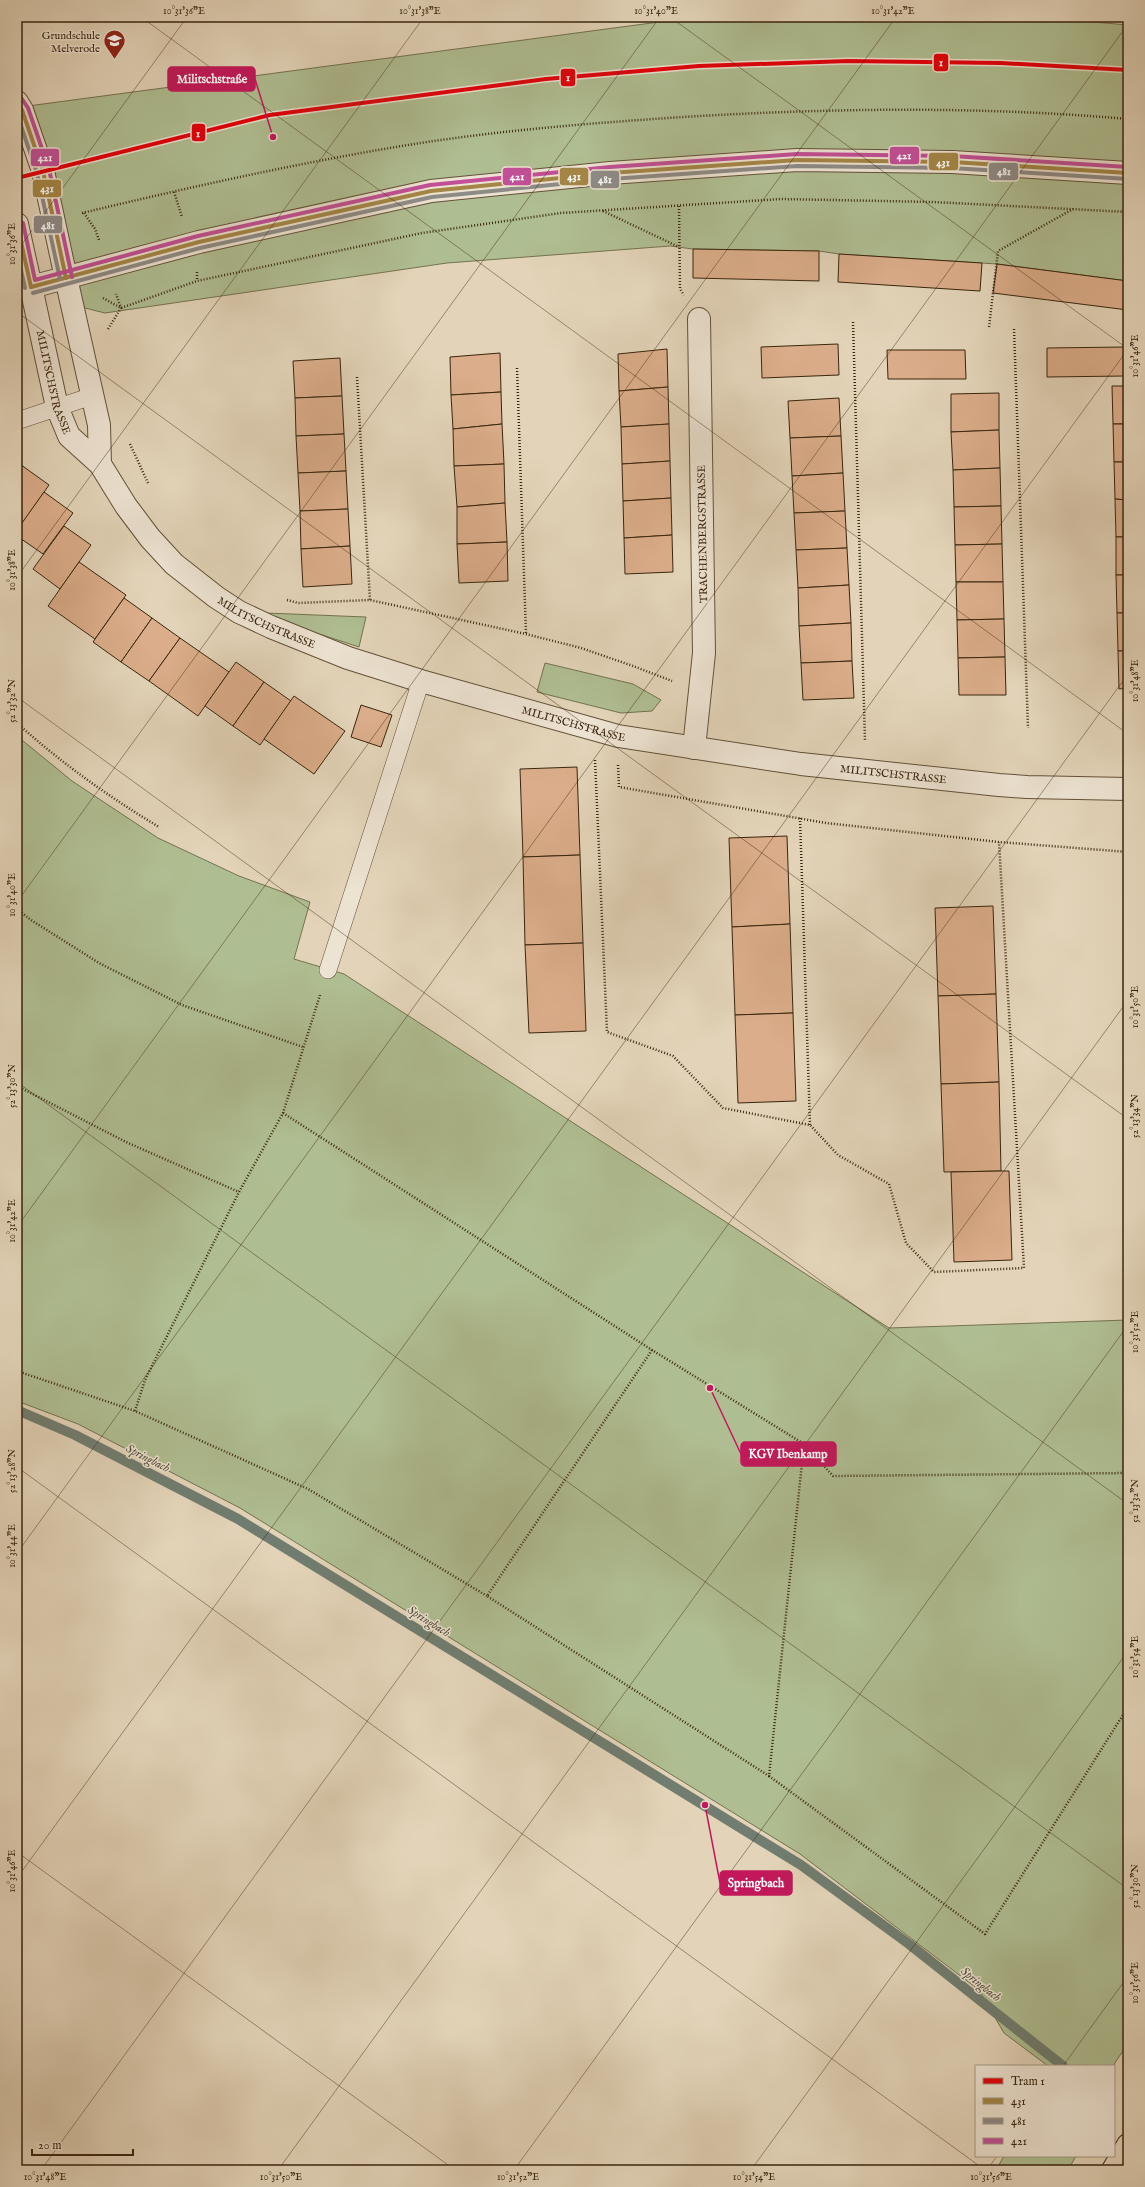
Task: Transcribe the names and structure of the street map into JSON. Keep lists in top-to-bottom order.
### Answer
{
  "streets": {
    "street": ["MILITSCHSTRASSE", "TRACHENBERGSTRASSE"]
  },
  "crossings": [
    ["MILITSCHSTRASSE", "TRACHENBERGSTRASSE"]
  ],
  "water": ["Springbach"],
  "places": {
    "school or university": ["Grundschule Melverode"],
    "other": ["Militschstraße", "KGV Ibenkamp", "Springbach"]
  },
  "lines": [
    "tram line 1",
    "transit line 421",
    "transit line 431",
    "transit line 481"
  ],
  "legend": [
    "Tram 1",
    "431",
    "481",
    "421"
  ],
  "scale_bar": "20 m",
  "coordinates": [
    "10°31'36\"E",
    "10°31'38\"E",
    "10°31'40\"E",
    "10°31'42\"E",
    "10°31'46\"E",
    "10°31'48\"E",
    "52°13'32\"N",
    "10°31'50\"E",
    "52°13'30\"N",
    "52°13'34\"N",
    "10°31'52\"E",
    "52°13'28\"N",
    "10°31'44\"E",
    "10°31'54\"E",
    "10°31'56\"E"
  ]
}
